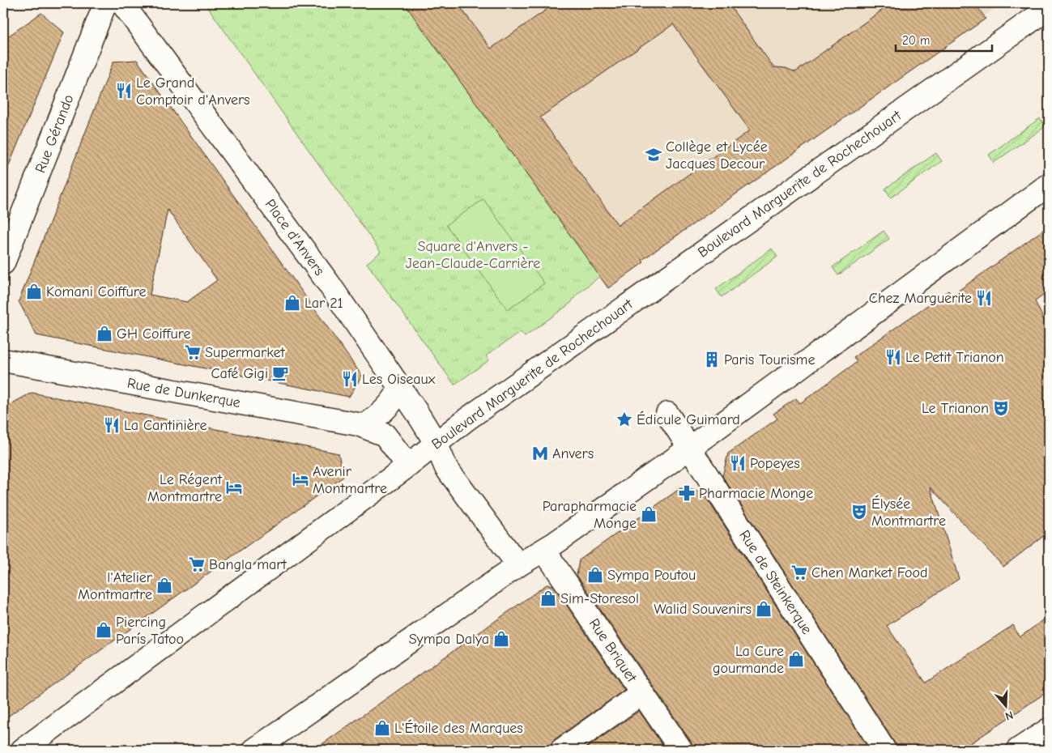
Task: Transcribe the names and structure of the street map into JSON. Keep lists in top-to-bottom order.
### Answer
{
  "streets": {
    "street": [
      "Rue Gérando",
      "Boulevard Marguerite de Rochechouart",
      "Place d'Anvers",
      "Rue de Dunkerque",
      "Rue de Steinkerque",
      "Rue Briquet"
    ]
  },
  "crossings": [
    ["Boulevard Marguerite de Rochechouart", "Place d'Anvers"],
    ["Boulevard Marguerite de Rochechouart", "Rue de Dunkerque"]
  ],
  "parks": ["Square d'Anvers - Jean-Claude-Carrière"],
  "places": {
    "restaurant": [
      "Le Grand Comptoir d'Anvers",
      "Chez Marguerite",
      "Le Petit Trianon",
      "Les Oiseaux",
      "La Cantinière",
      "Popeyes"
    ],
    "school or university": ["Collège et Lycée Jacques Decour"],
    "shop": [
      "Komani Coiffure",
      "Lar 21",
      "GH Coiffure",
      "Parapharmacie Monge",
      "Sympa Poutou",
      "l'Atelier Montmartre",
      "Sim-Storesol",
      "Walid Souvenirs",
      "Piercing París Tatoo",
      "Sympa Dalya",
      "La Cure gourmande",
      "L'Étoile des Marques"
    ],
    "supermarket": ["Supermarket", "Bangla mart", "Chen Market Food"],
    "building": ["Paris Tourisme"],
    "cafe": ["Café Gigi"],
    "theatre": ["Le Trianon", "Élysée Montmartre"],
    "place": ["Édicule Guimard"],
    "metro station": ["Anvers"],
    "hotel": ["Avenir Montmartre", "Le Régent Montmartre"],
    "pharmacy": ["Pharmacie Monge"]
  },
  "scale_bar": "20 m",
  "north": "bottom"
}
